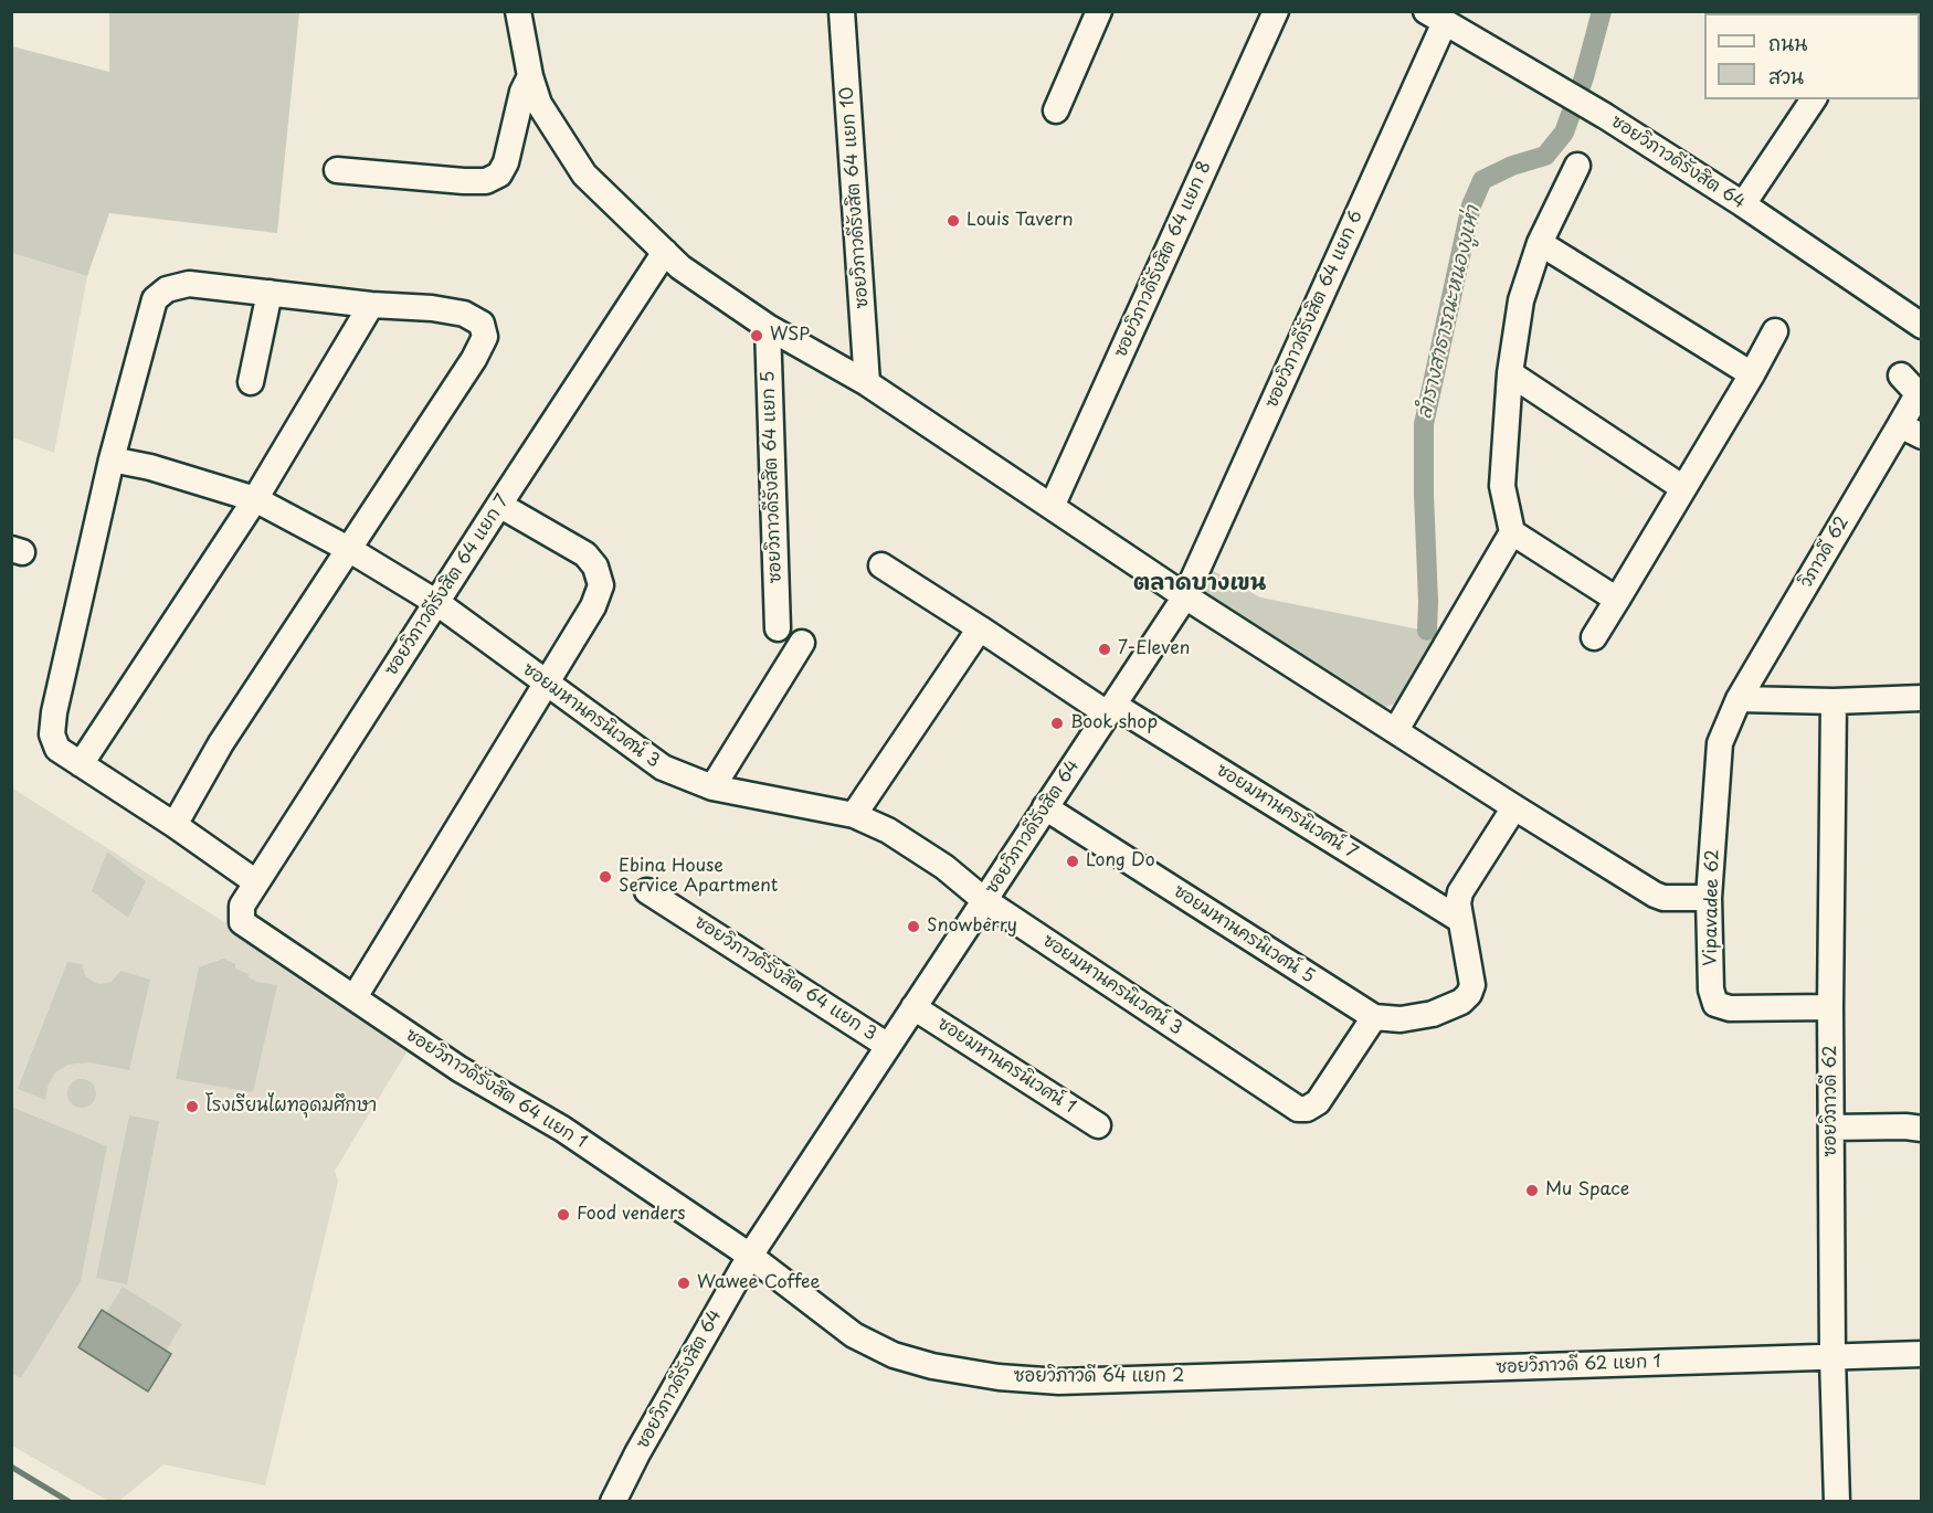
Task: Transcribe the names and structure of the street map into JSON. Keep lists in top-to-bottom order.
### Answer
{
  "streets": {
    "street": [
      "ซอยวิภาวดีรังสิต 64",
      "ซอยวิภาวดีรังสิต 64 แยก 10",
      "ซอยวิภาวดีรังสิต 64 แยก 8",
      "ซอยวิภาวดีรังสิต 64 แยก 6",
      "ซอยวิภาวดีรังสิต 64 แยก 5",
      "วิภาวดี 62",
      "ซอยวิภาวดีรังสิต 64 แยก 7",
      "ซอยมหานครนิเวศน์ 3",
      "ซอยมหานครนิเวศน์ 7",
      "Vipavadee 62",
      "ซอยมหานครนิเวศน์ 5",
      "ซอยวิภาวดีรังสิต 64 แยก 3",
      "ซอยมหานครนิเวศน์ 1",
      "ซอยวิภาวดีรังสิต 64 แยก 1",
      "ซอยวิภาวดี 62",
      "ซอยวิภาวดี 62 แยก 1",
      "ซอยวิภาวดี 64 แยก 2"
    ]
  },
  "crossings": [
    ["ซอยวิภาวดีรังสิต 64", "ซอยวิภาวดีรังสิต 64 แยก 6"],
    ["ซอยวิภาวดีรังสิต 64", "ซอยมหานครนิเวศน์ 3"],
    ["ซอยวิภาวดีรังสิต 64", "ซอยมหานครนิเวศน์ 7"],
    ["ซอยวิภาวดีรังสิต 64", "ซอยมหานครนิเวศน์ 5"],
    ["ซอยวิภาวดีรังสิต 64", "ซอยวิภาวดีรังสิต 64 แยก 3"],
    ["ซอยวิภาวดีรังสิต 64", "ซอยมหานครนิเวศน์ 1"],
    ["ซอยวิภาวดีรังสิต 64", "ซอยวิภาวดีรังสิต 64 แยก 1"],
    ["ซอยวิภาวดีรังสิต 64", "ซอยวิภาวดี 64 แยก 2"],
    ["วิภาวดี 62", "Vipavadee 62"],
    ["ซอยวิภาวดีรังสิต 64 แยก 7", "ซอยมหานครนิเวศน์ 3"],
    ["ซอยวิภาวดีรังสิต 64 แยก 7", "ซอยวิภาวดีรังสิต 64 แยก 1"],
    ["ซอยมหานครนิเวศน์ 3", "ซอยมหานครนิเวศน์ 5"],
    ["Vipavadee 62", "ซอยวิภาวดี 62"],
    ["ซอยวิภาวดีรังสิต 64 แยก 1", "ซอยวิภาวดี 64 แยก 2"],
    ["ซอยวิภาวดี 62", "ซอยวิภาวดี 62 แยก 1"],
    ["ซอยวิภาวดี 62 แยก 1", "ซอยวิภาวดี 64 แยก 2"]
  ],
  "districts": ["ตลาดบางเขน"],
  "water": ["ลำรางสาธารณะหนองงูเห่า"],
  "places": [
    "Louis Tavern",
    "WSP",
    "7-Eleven",
    "Book shop",
    "Long Do",
    "Ebina House Service Apartment",
    "Snowberry",
    "โรงเรียนไผทอุดมศึกษา",
    "Mu Space",
    "Food venders",
    "Wawee Coffee"
  ],
  "legend": ["ถนน", "สวน"]
}
